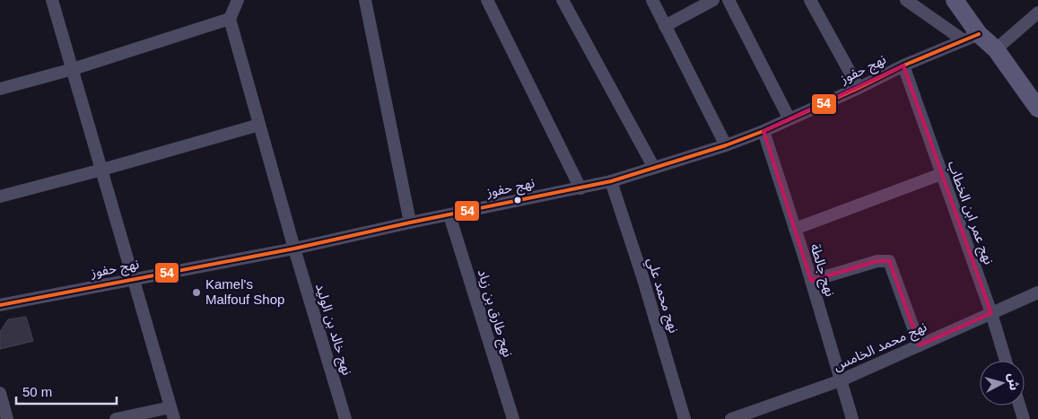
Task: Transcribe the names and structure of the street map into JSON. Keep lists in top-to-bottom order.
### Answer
{
  "streets": {
    "street": [
      "نهج حفوز",
      "نهج عمر ابن الخطاب",
      "نهج جالطة",
      "نهج محمد علي",
      "نهج طارق بن زياد",
      "نهج خالد بن الوليد",
      "نهج محمد الخامس"
    ]
  },
  "crossings": [
    ["نهج حفوز", "نهج عمر ابن الخطاب"],
    ["نهج حفوز", "نهج جالطة"],
    ["نهج حفوز", "نهج محمد علي"],
    ["نهج حفوز", "نهج طارق بن زياد"],
    ["نهج حفوز", "نهج خالد بن الوليد"],
    ["نهج عمر ابن الخطاب", "نهج محمد الخامس"],
    ["نهج جالطة", "نهج محمد الخامس"]
  ],
  "places": ["Kamel's Malfouf Shop"],
  "lines": ["transit line 54"],
  "scale_bar": "50 m",
  "north": "right"
}
